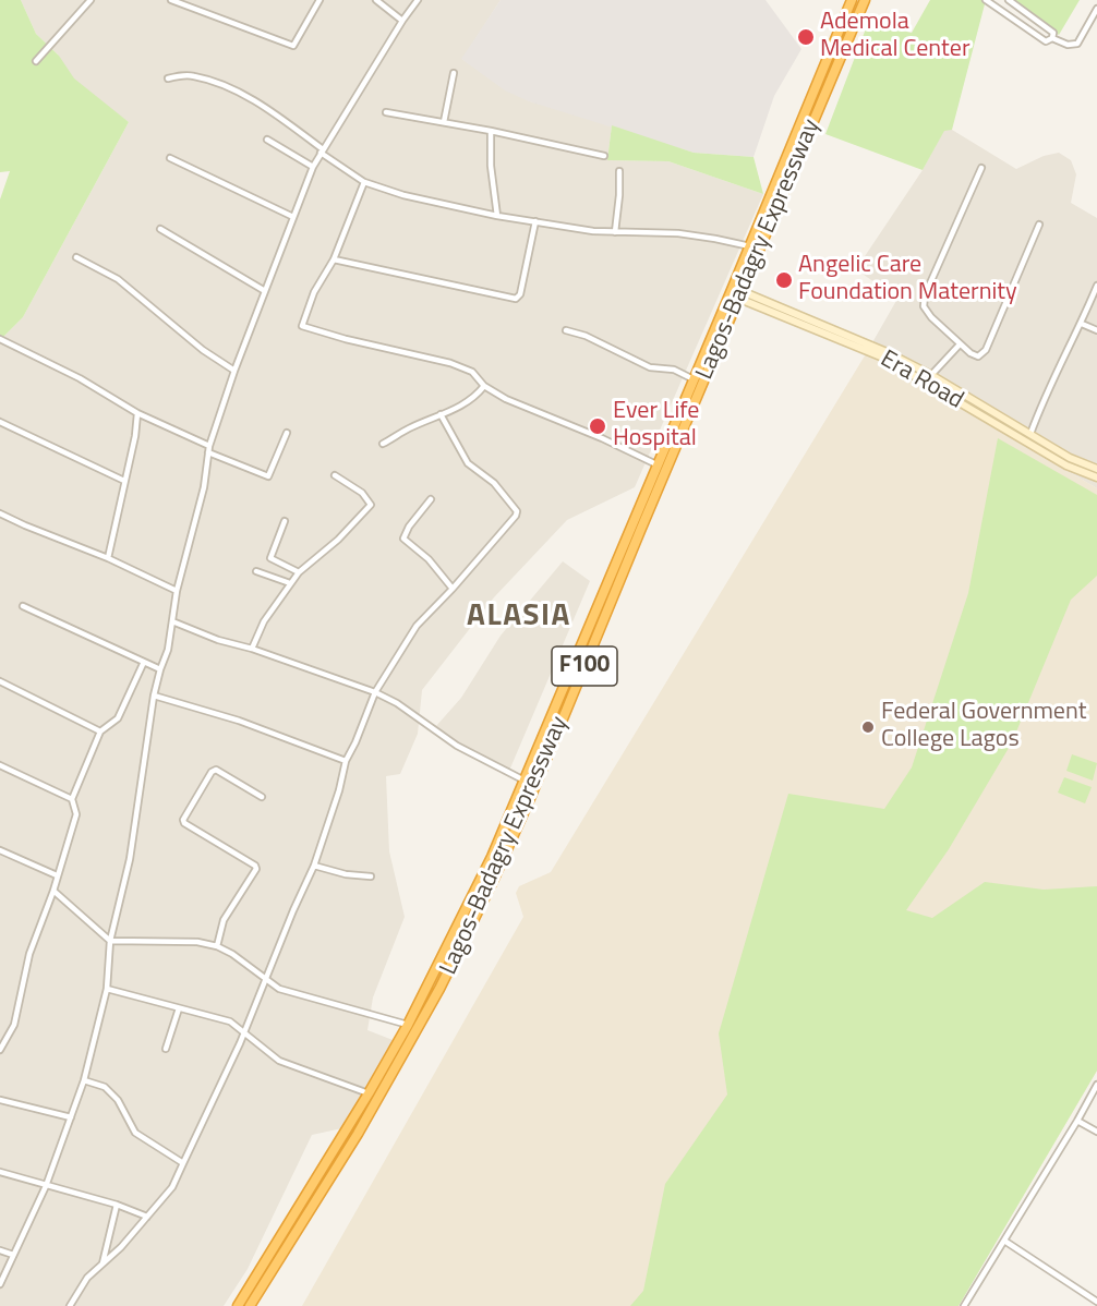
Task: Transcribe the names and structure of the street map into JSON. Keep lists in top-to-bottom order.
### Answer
{
  "streets": {
    "highway": ["Lagos-Badagry Expressway", "F100"],
    "main road": ["Era Road"]
  },
  "crossings": [
    ["Lagos-Badagry Expressway", "Era Road"]
  ],
  "districts": ["ALASIA"],
  "places": [
    "Ademola Medical Center",
    "Angelic Care Foundation Maternity",
    "Ever Life Hospital",
    "Federal Government College Lagos"
  ]
}
